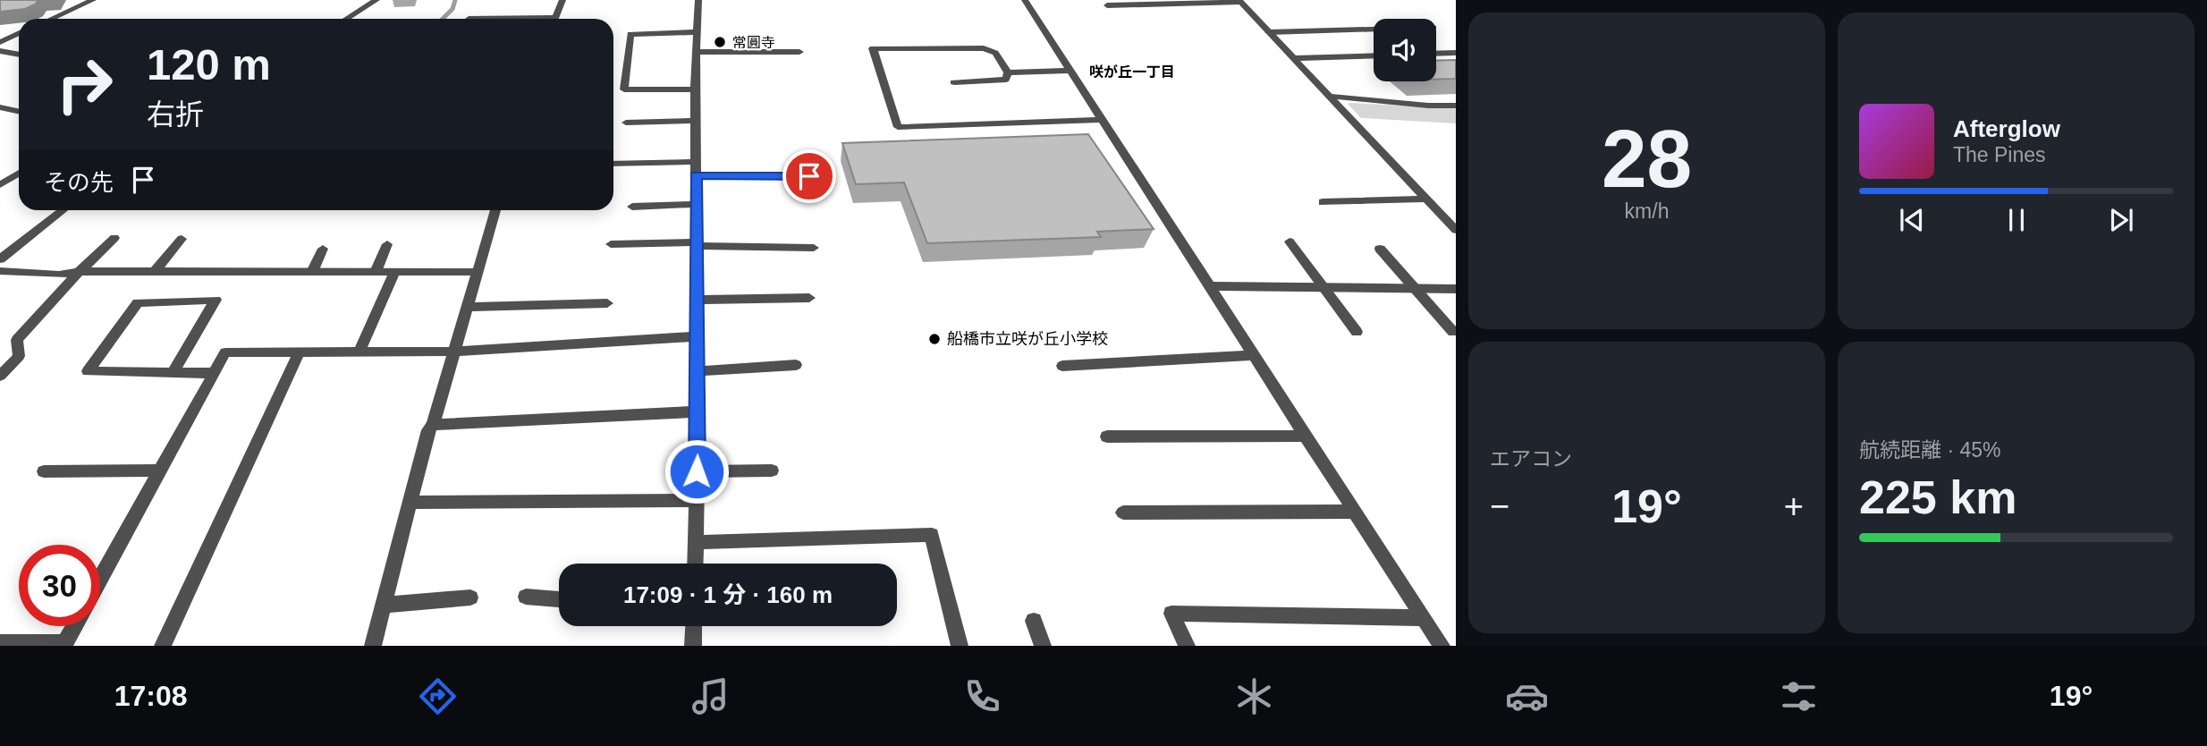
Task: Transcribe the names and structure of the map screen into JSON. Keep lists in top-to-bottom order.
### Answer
{
  "districts": ["咲が丘一丁目"],
  "places": ["常圓寺", "船橋市立咲が丘小学校"],
  "page": {
    "tile": [
      ["28", "km/h"],
      "エアコン",
      ["航続距離 · 45%", "225 km"]
    ],
    "turn": ["120 m", "右折"],
    "song": ["Afterglow", "The Pines"],
    "then": "その先",
    "heat": ["−", "19°", "+"],
    "limit": "30",
    "trip": "17:09 · 1 分 · 160 m",
    "tabs": ["17:08", "19°"]
  }
}
